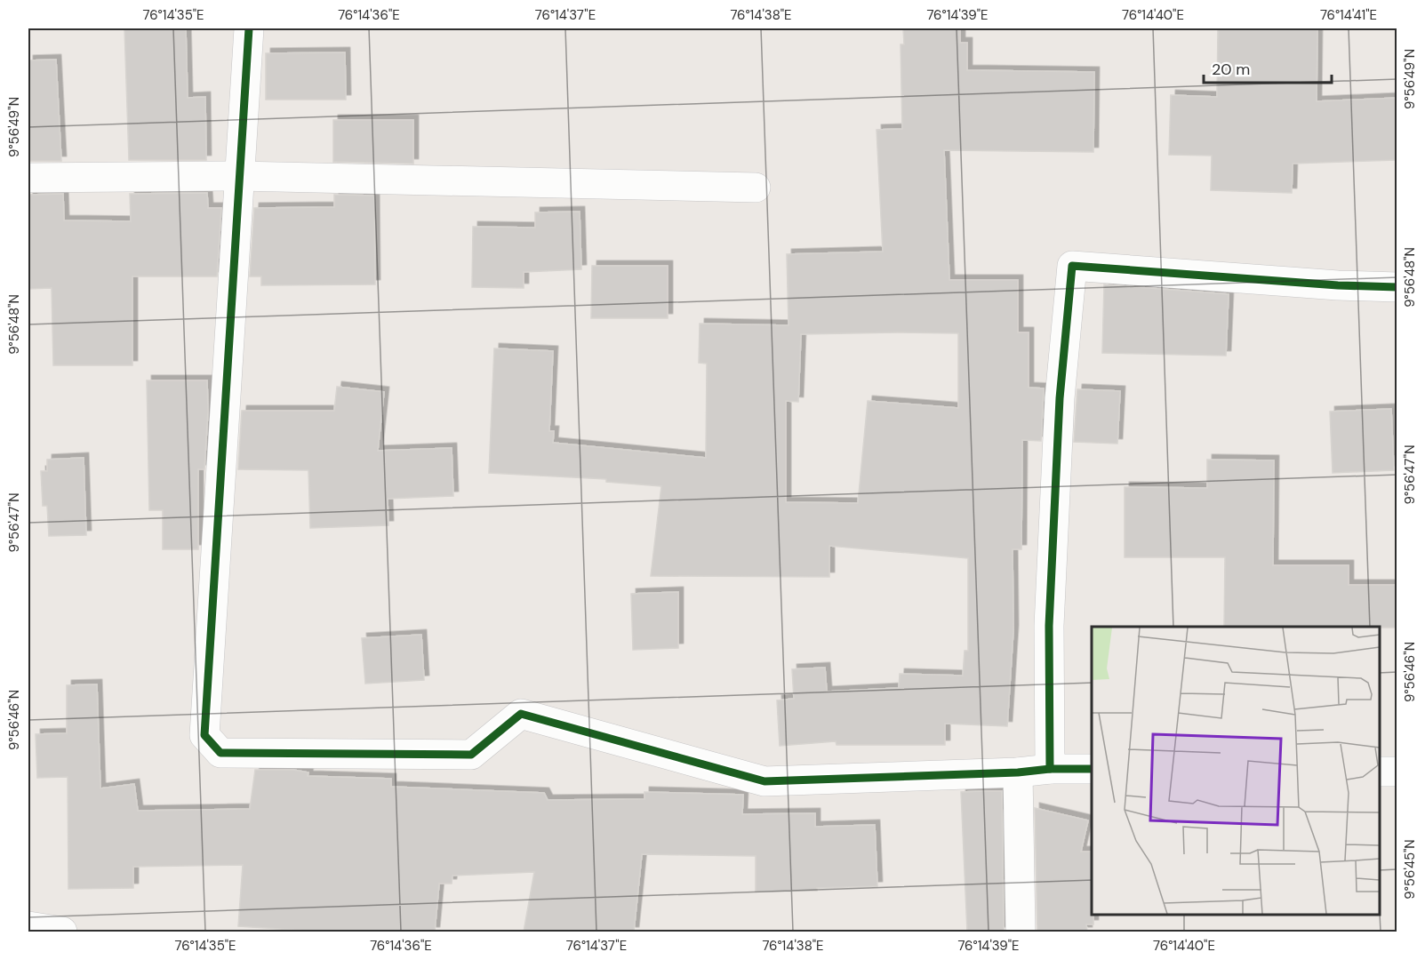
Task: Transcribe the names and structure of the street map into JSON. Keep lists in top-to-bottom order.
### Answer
{
  "scale_bar": "20 m",
  "coordinates": [
    "76°14'35\"E",
    "76°14'36\"E",
    "76°14'37\"E",
    "76°14'38\"E",
    "76°14'39\"E",
    "76°14'40\"E",
    "76°14'41\"E",
    "9°56'49\"N",
    "9°56'48\"N",
    "9°56'47\"N",
    "9°56'46\"N",
    "9°56'45\"N"
  ]
}
